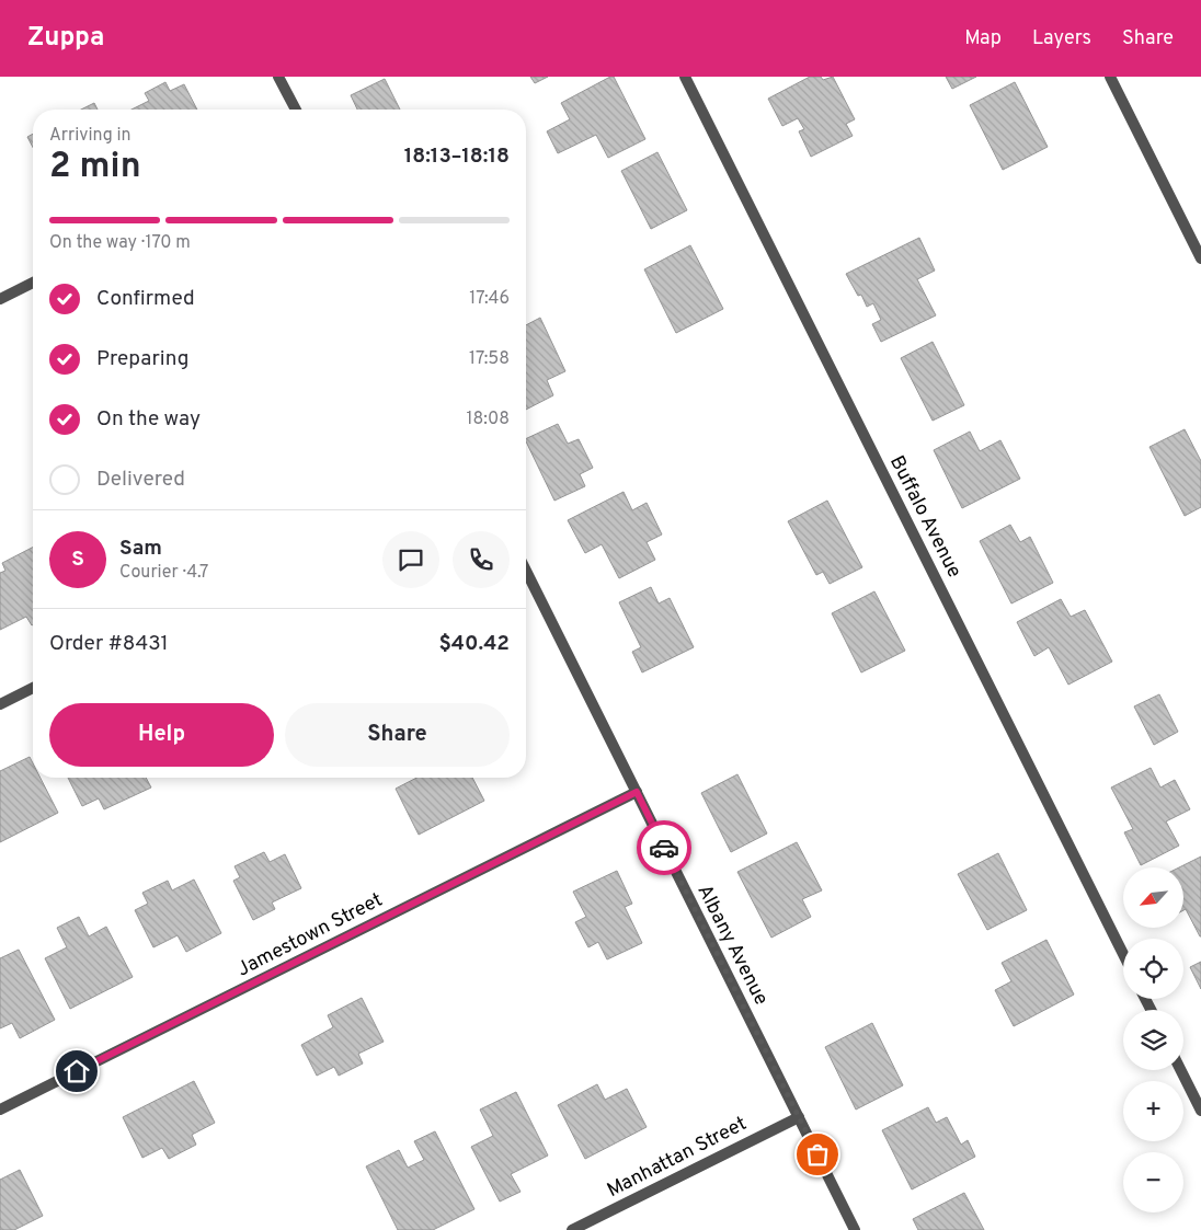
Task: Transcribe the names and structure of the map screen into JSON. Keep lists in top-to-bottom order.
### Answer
{
  "streets": {
    "street": [
      "Buffalo Avenue",
      "Jamestown Street",
      "Albany Avenue",
      "Manhattan Street"
    ]
  },
  "crossings": [
    ["Jamestown Street", "Albany Avenue"],
    ["Albany Avenue", "Manhattan Street"]
  ],
  "north": "bottom left",
  "page": {
    "header": "Zuppa",
    "nav": ["Map", "Layers", "Share"],
    "heading": ["2 min", "Arriving in", "18:13–18:18"],
    "panel": [
      "Sam",
      "Courier · 4.7",
      "Order #8431",
      "$40.42"
    ],
    "bar": "On the way · 170 m",
    "list": [
      ["Confirmed", "17:46"],
      ["Preparing", "17:58"],
      ["On the way", "18:08"],
      "Delivered"
    ],
    "round": "S",
    "buttons": ["Help", "Share"],
    "map_buttons": ["+", "−"]
  }
}
